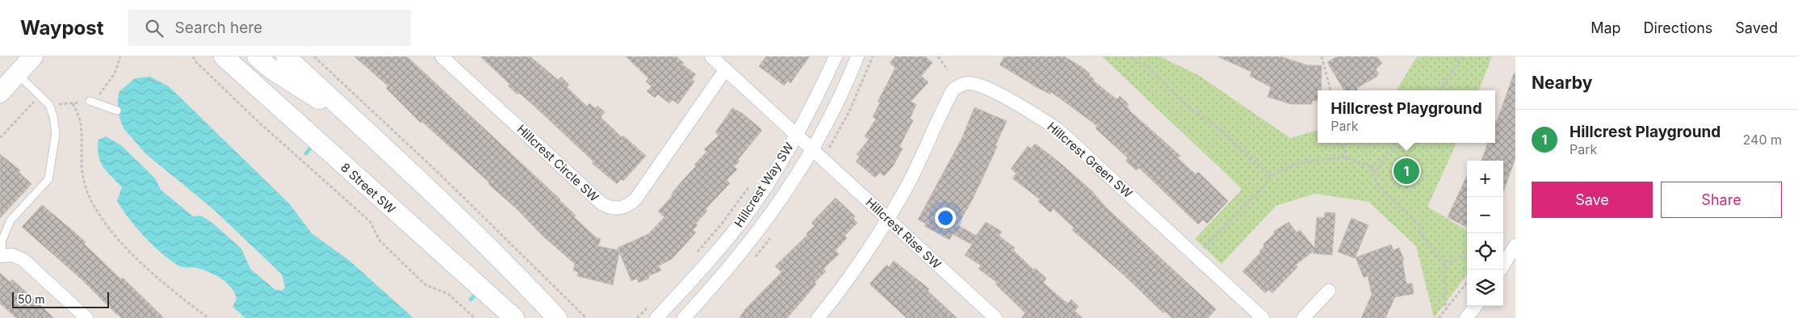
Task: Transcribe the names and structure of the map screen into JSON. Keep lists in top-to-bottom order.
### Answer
{
  "streets": {
    "main road": ["8 Street SW"],
    "street": [
      "Hillcrest Green SW",
      "Hillcrest Circle SW",
      "Hillcrest Way SW",
      "Hillcrest Rise SW"
    ]
  },
  "crossings": [
    ["Hillcrest Green SW", "Hillcrest Rise SW"],
    ["Hillcrest Circle SW", "Hillcrest Rise SW"],
    ["Hillcrest Way SW", "Hillcrest Rise SW"]
  ],
  "scale_bar": "50 m",
  "page": {
    "header": "Waypost",
    "search": "Search here",
    "nav": ["Map", "Directions", "Saved"],
    "heading": "Nearby",
    "popup": ["Hillcrest Playground", "Park"],
    "list": [
      {
        "mark": "1",
        "name": "Hillcrest Playground",
        "note": "Park",
        "value": "240 m"
      }
    ],
    "pins": "1",
    "map_buttons": ["+", "−"],
    "buttons": ["Save", "Share"],
    "scale": "50 m"
  }
}
